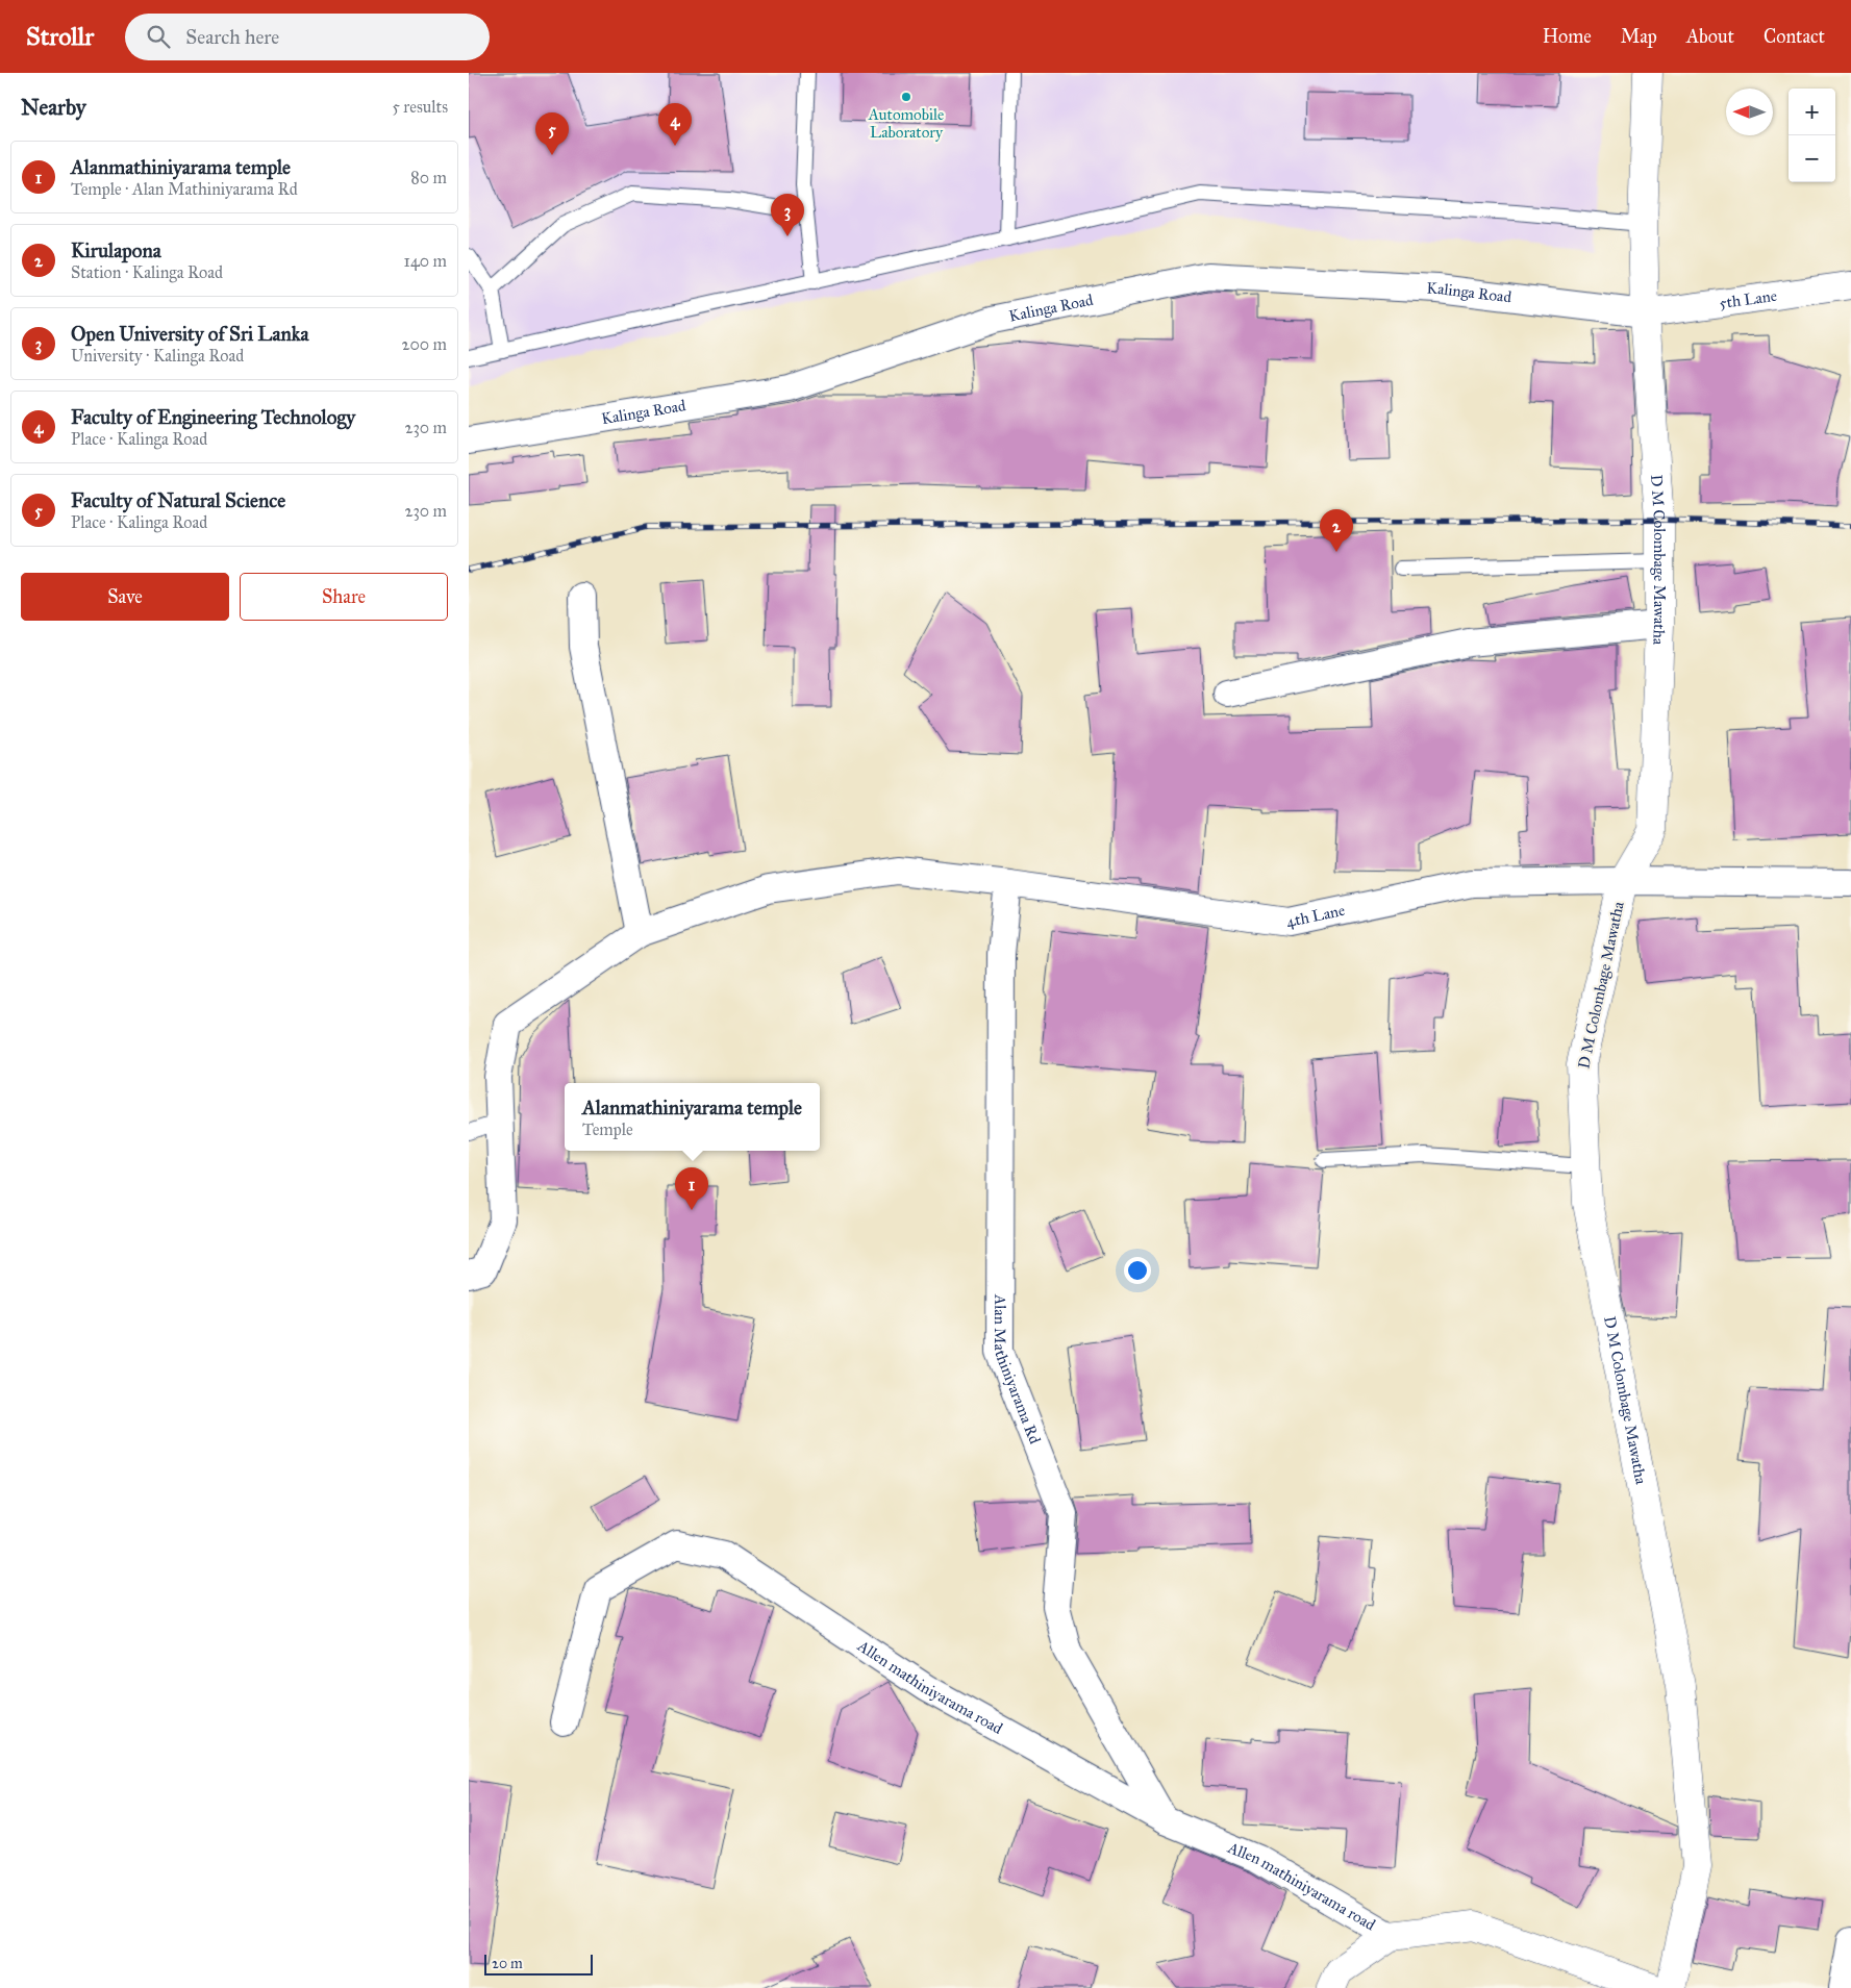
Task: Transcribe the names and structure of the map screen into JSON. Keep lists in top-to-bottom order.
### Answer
{
  "streets": {
    "street": [
      "Kalinga Road",
      "5th Lane",
      "D M Colombage Mawatha",
      "4th Lane",
      "Alan Mathiniyarama Rd",
      "Allen mathiniyarama road"
    ]
  },
  "crossings": [
    ["Kalinga Road", "5th Lane"],
    ["Kalinga Road", "D M Colombage Mawatha"],
    ["5th Lane", "D M Colombage Mawatha"],
    ["D M Colombage Mawatha", "4th Lane"],
    ["4th Lane", "Alan Mathiniyarama Rd"],
    ["Alan Mathiniyarama Rd", "Allen mathiniyarama road"]
  ],
  "places": ["Automobile Laboratory"],
  "scale_bar": "20 m",
  "north": "left",
  "page": {
    "header": "Strollr",
    "search": "Search here",
    "nav": [
      "Home",
      "Map",
      "About",
      "Contact"
    ],
    "heading": ["Nearby", "5 results"],
    "map_buttons": ["+", "−"],
    "pins": [
      "4",
      "5",
      "3",
      "2",
      "1"
    ],
    "list": [
      {
        "mark": "1",
        "name": "Alanmathiniyarama temple",
        "note": "Temple · Alan Mathiniyarama Rd",
        "value": "80 m"
      },
      {
        "mark": "2",
        "name": "Kirulapona",
        "note": "Station · Kalinga Road",
        "value": "140 m"
      },
      {
        "mark": "3",
        "name": "Open University of Sri Lanka",
        "note": "University · Kalinga Road",
        "value": "200 m"
      },
      {
        "mark": "4",
        "name": "Faculty of Engineering Technology",
        "note": "Place · Kalinga Road",
        "value": "230 m"
      },
      {
        "mark": "5",
        "name": "Faculty of Natural Science",
        "note": "Place · Kalinga Road",
        "value": "230 m"
      }
    ],
    "buttons": ["Save", "Share"],
    "popup": ["Alanmathiniyarama temple", "Temple"],
    "scale": "20 m"
  }
}
